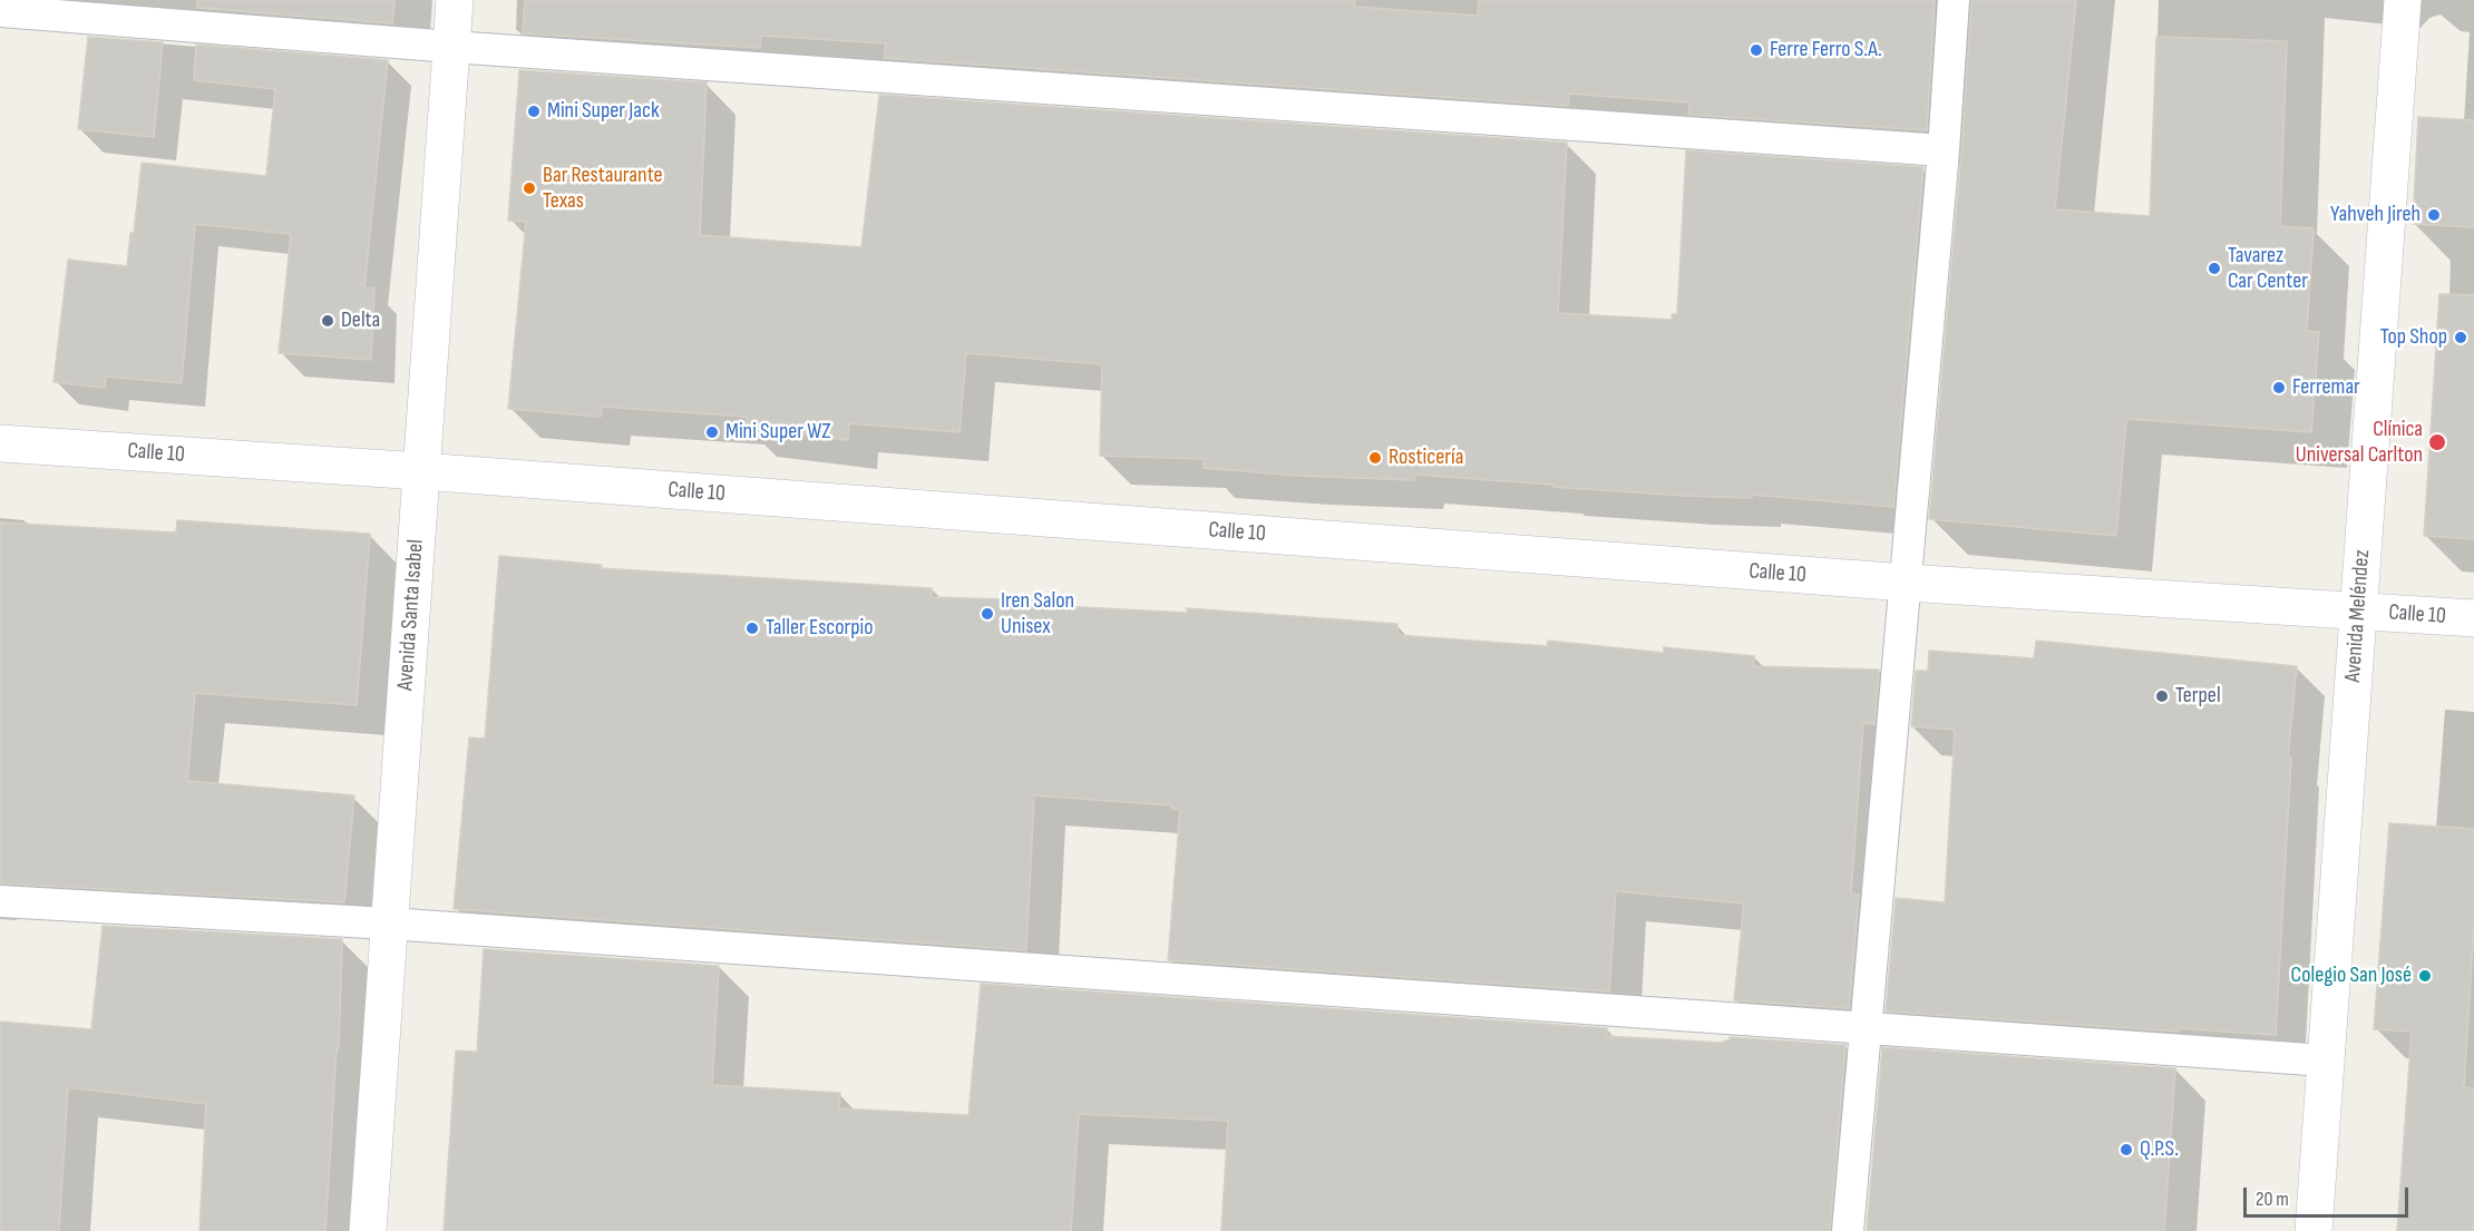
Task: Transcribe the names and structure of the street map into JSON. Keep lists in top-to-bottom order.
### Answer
{
  "streets": {
    "street": ["Calle 10", "Avenida Santa Isabel", "Avenida Meléndez"]
  },
  "crossings": [
    ["Calle 10", "Avenida Santa Isabel"],
    ["Calle 10", "Avenida Meléndez"]
  ],
  "places": [
    "Ferre Ferro S.A.",
    "Mini Super Jack",
    "Bar Restaurante Texas",
    "Yahveh Jireh",
    "Tavarez Car Center",
    "Delta",
    "Top Shop",
    "Ferremar",
    "Mini Super WZ",
    "Clínica Universal Carlton",
    "Rosticería",
    "Iren Salon Unisex",
    "Taller Escorpio",
    "Terpel",
    "Colegio San José",
    "Q.P.S."
  ],
  "scale_bar": "20 m"
}
